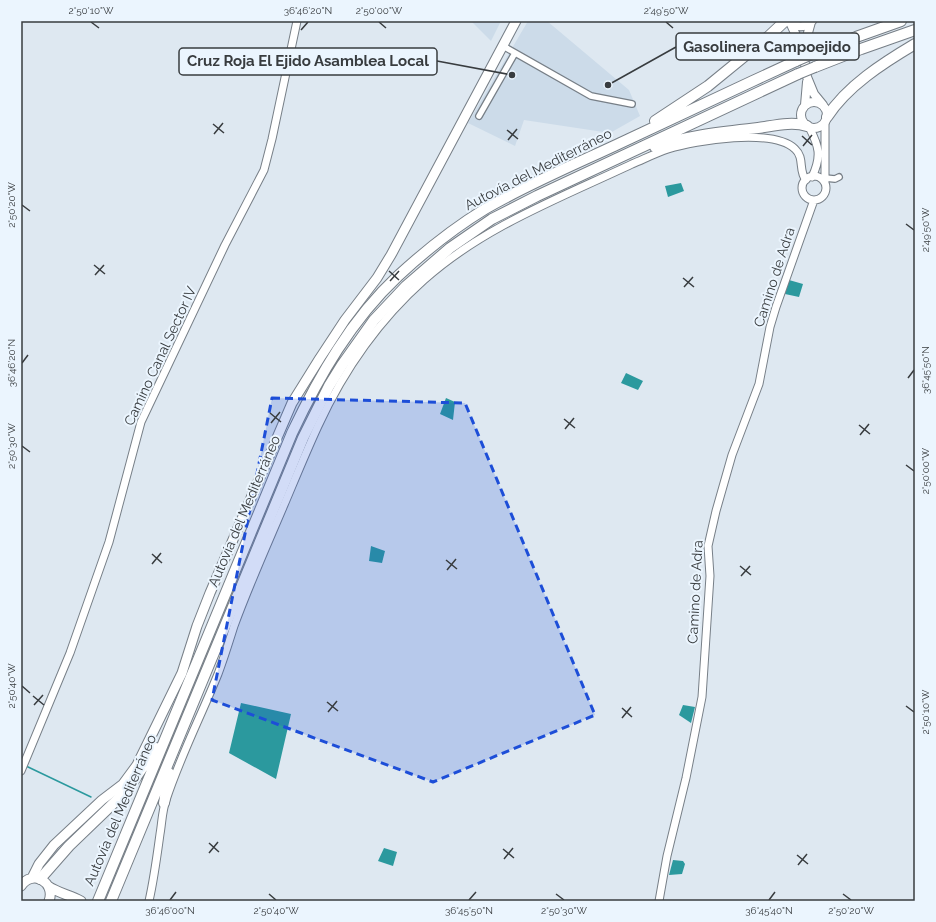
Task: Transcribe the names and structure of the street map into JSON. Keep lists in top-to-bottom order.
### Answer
{
  "streets": {
    "highway": ["Autovía del Mediterráneo"],
    "street": ["Camino de Adra", "Camino Canal Sector IV"]
  },
  "places": ["Cruz Roja El Ejido Asamblea Local", "Gasolinera Campoejido"],
  "coordinates": [
    "2°50'10\"W",
    "36°46'20\"N",
    "2°50'00\"W",
    "2°49'50\"W",
    "2°50'20\"W",
    "36°45'50\"N",
    "2°50'30\"W",
    "2°50'40\"W",
    "36°46'00\"N",
    "36°45'40\"N"
  ]
}
